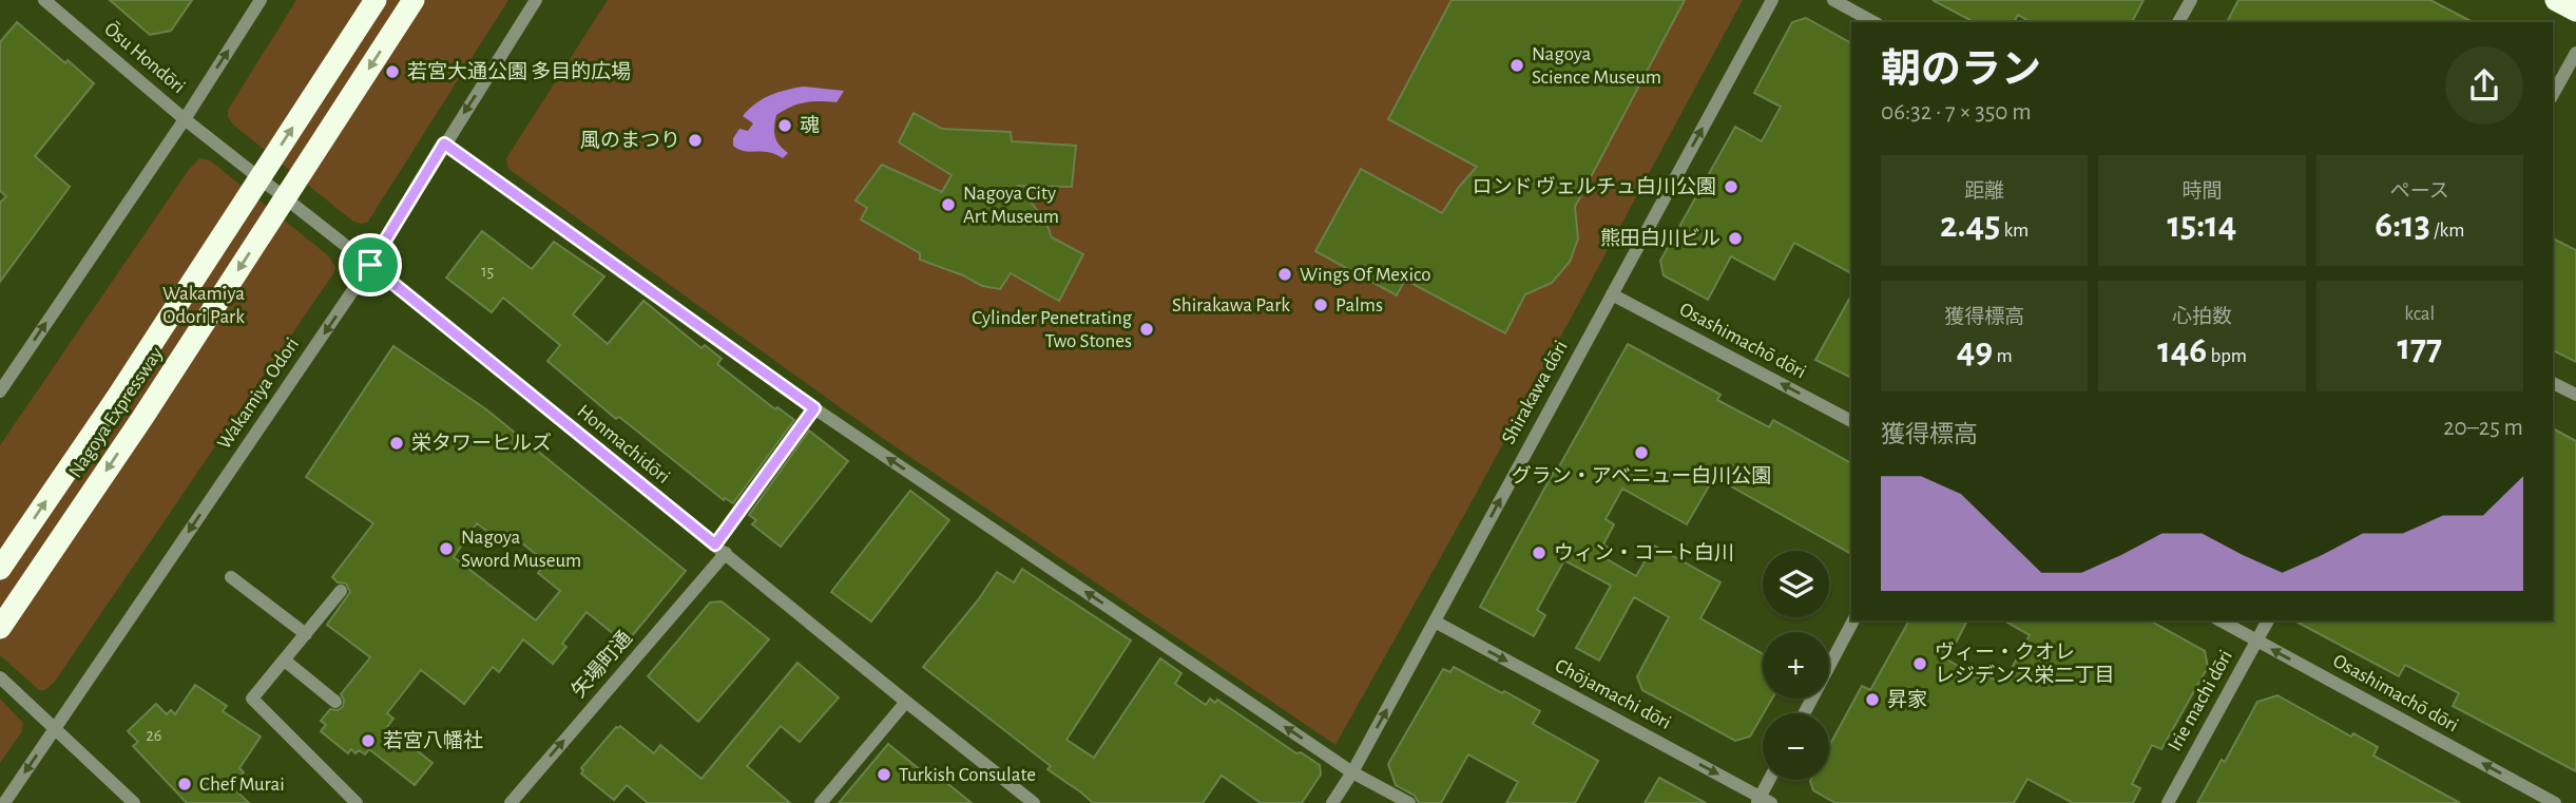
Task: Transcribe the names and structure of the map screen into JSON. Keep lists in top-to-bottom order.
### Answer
{
  "streets": {
    "highway": ["Nagoya Expressway"],
    "street": [
      "Ōsu Hondōri",
      "Osashimachō dōri",
      "Shirakawa dōri",
      "Wakamiya Odori",
      "Honmachidōri",
      "矢場町通",
      "Chōjamachi dōri",
      "Irie machi dōri"
    ]
  },
  "crossings": [
    ["Ōsu Hondōri", "Honmachidōri"],
    ["Osashimachō dōri", "Shirakawa dōri"],
    ["Osashimachō dōri", "Irie machi dōri"],
    ["Shirakawa dōri", "Chōjamachi dōri"],
    ["Wakamiya Odori", "Honmachidōri"],
    ["Honmachidōri", "矢場町通"]
  ],
  "one_way": [
    "Osashimachō dōri",
    "Shirakawa dōri",
    "Wakamiya Odori",
    "矢場町通",
    "Chōjamachi dōri"
  ],
  "parks": ["Wakamiya Odori Park", "Shirakawa Park"],
  "places": [
    "Nagoya Science Museum",
    "若宮大通公園 多目的広場",
    "魂",
    "風のまつり",
    "ロンド ヴェルチュ白川公園",
    "Nagoya City Art Museum",
    "熊田白川ビル",
    "Wings Of Mexico",
    "Palms",
    "Cylinder Penetrating Two Stones",
    "栄タワーヒルズ",
    "グラン・アベニュー白川公園",
    "Nagoya Sword Museum",
    "ウィン・コート白川",
    "ヴィー・クオレ レジデンス栄二丁目",
    "昇家",
    "若宮八幡社",
    "Turkish Consulate",
    "Chef Murai"
  ],
  "house_numbers": ["15", "26"],
  "page": {
    "heading": ["朝のラン", "06:32 · 7 × 350 m"],
    "stats": [
      ["距離", "2.45 km"],
      ["時間", "15:14"],
      ["ペース", "6:13 /km"],
      ["獲得標高", "49 m"],
      ["心拍数", "146 bpm"],
      ["kcal", "177"]
    ],
    "chart": ["獲得標高", "20–25 m"],
    "map_buttons": ["+", "−"]
  }
}
